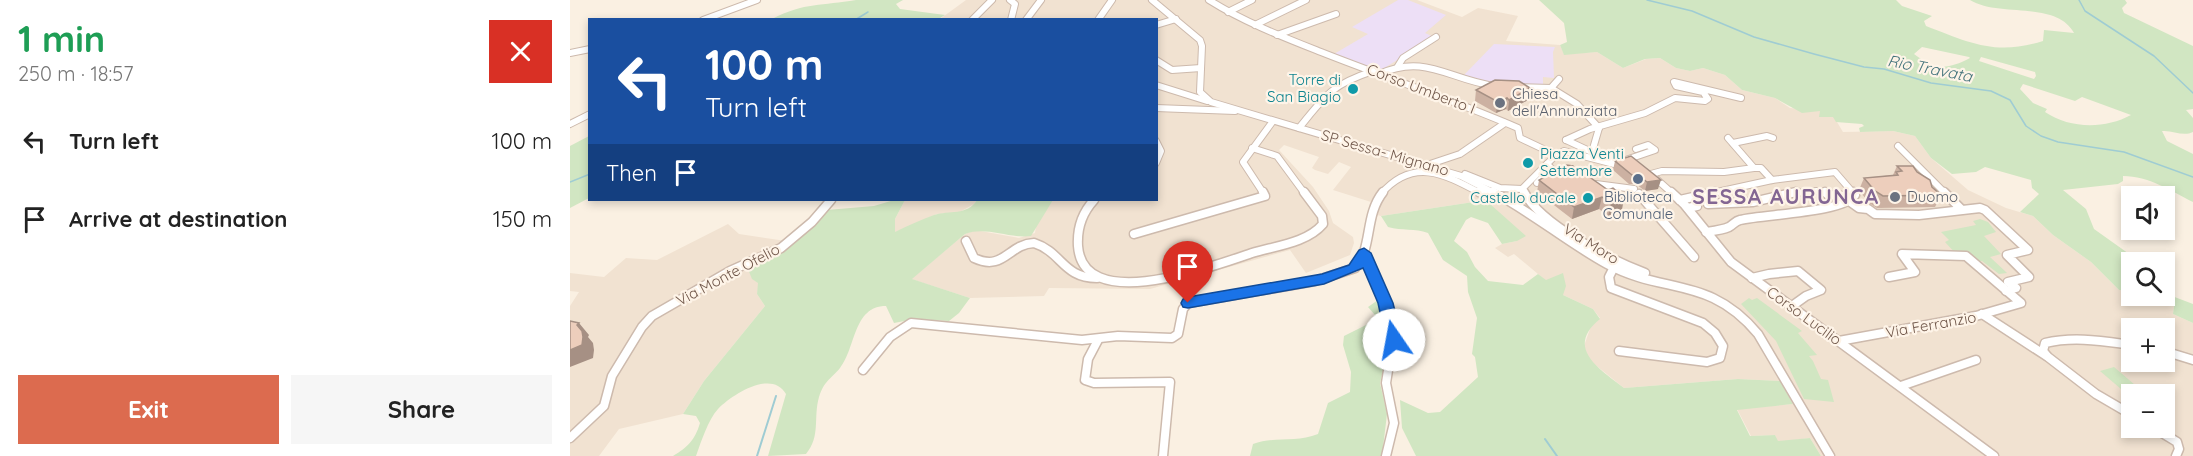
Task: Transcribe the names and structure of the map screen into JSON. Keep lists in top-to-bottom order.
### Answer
{
  "streets": {
    "street": [
      "Corso Umberto I",
      "SP Sessa- Mignano",
      "Via Moro",
      "Via Monte Ofelio",
      "Corso Lucilio",
      "Via Ferranzio"
    ]
  },
  "crossings": [
    ["SP Sessa- Mignano", "Via Moro"],
    ["Corso Lucilio", "Via Ferranzio"]
  ],
  "districts": ["SESSA AURUNCA"],
  "water": ["Rio Travata"],
  "places": [
    "Torre di San Biagio",
    "Chiesa dell'Annunziata",
    "Piazza Venti Settembre",
    "Biblioteca Comunale",
    "Duomo",
    "Castello ducale"
  ],
  "page": {
    "heading": ["1 min", "250 m · 18:57"],
    "turn": ["100 m", "Turn left"],
    "list": [
      {
        "name": "Turn left",
        "value": "100 m"
      },
      {
        "name": "Arrive at destination",
        "value": "150 m"
      }
    ],
    "then": "Then",
    "map_buttons": ["+", "−"],
    "buttons": ["Exit", "Share"]
  }
}
